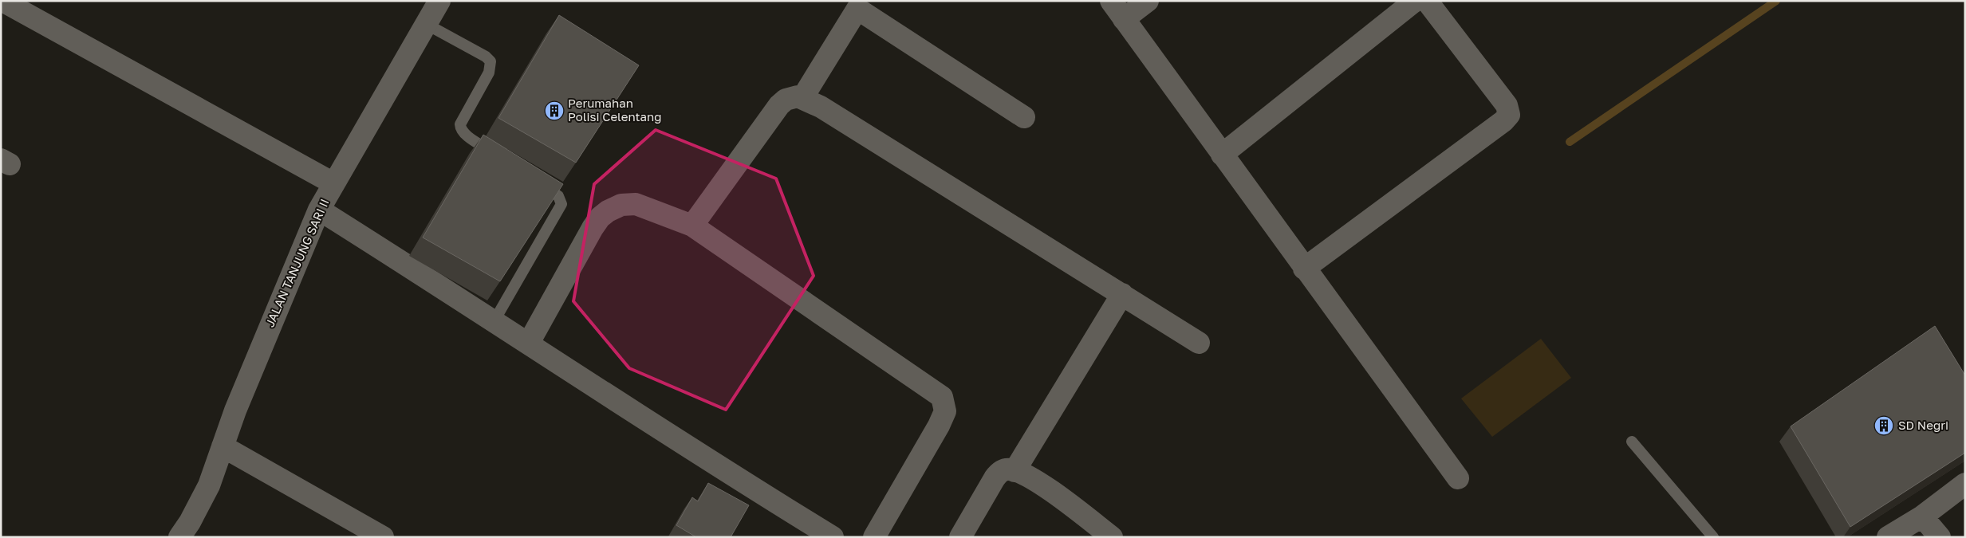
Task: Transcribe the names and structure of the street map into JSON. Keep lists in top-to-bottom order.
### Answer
{
  "streets": {
    "street": ["JALAN TANJUNG SARI II"]
  },
  "places": {
    "building": ["Perumahan Polisi Celentang", "SD Negri"]
  }
}
